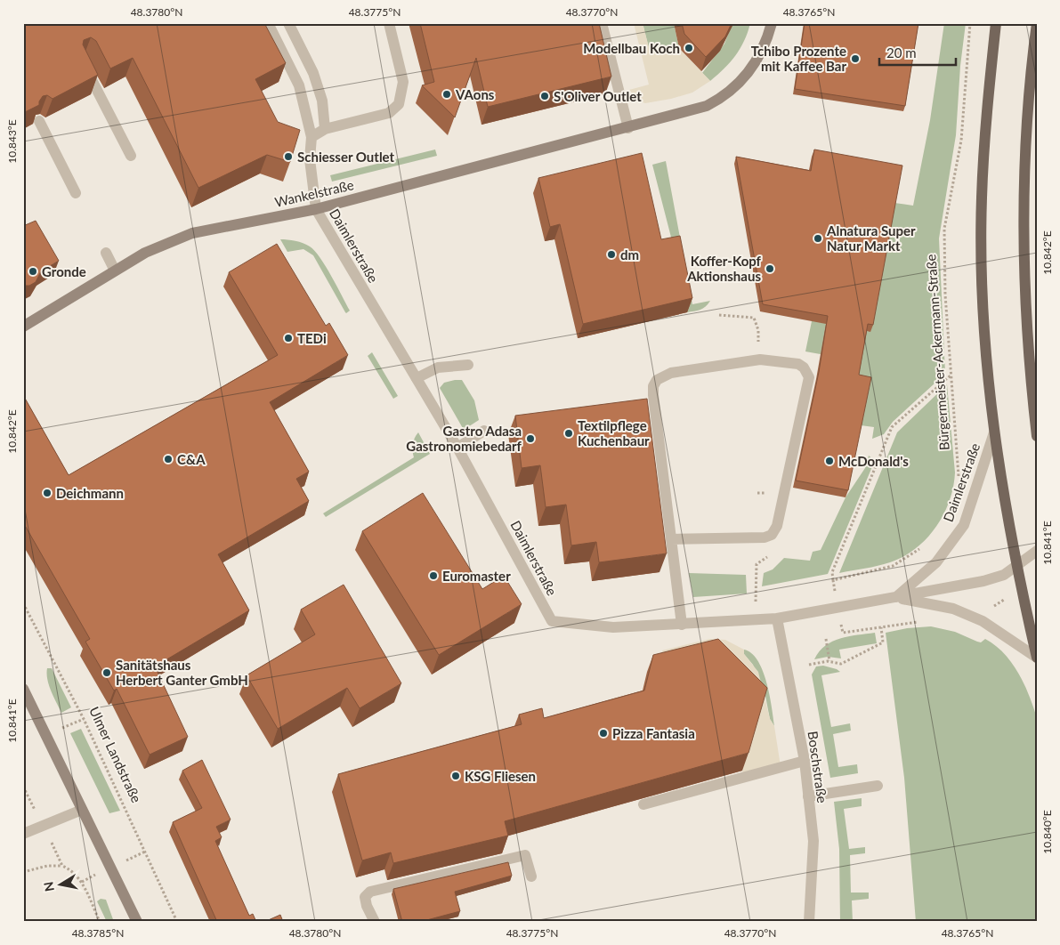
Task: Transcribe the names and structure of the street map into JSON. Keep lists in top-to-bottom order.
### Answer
{
  "streets": {
    "street": ["Wankelstraße", "Daimlerstraße", "Boschstraße"],
    "path": ["Bürgermeister-Ackermann-Straße", "Ulmer Landstraße"]
  },
  "crossings": [
    ["Wankelstraße", "Daimlerstraße"],
    ["Daimlerstraße", "Boschstraße"]
  ],
  "places": [
    "Modellbau Koch",
    "Tchibo Prozente mit Kaffee Bar",
    "VAons",
    "S'Oliver Outlet",
    "Schiesser Outlet",
    "Alnatura Super Natur Markt",
    "dm",
    "Koffer-Kopf Aktionshaus",
    "Gronde",
    "TEDi",
    "Textilpflege Kuchenbaur",
    "Gastro Adasa Gastronomiebedarf",
    "C&A",
    "McDonald's",
    "Deichmann",
    "Euromaster",
    "Sanitätshaus Herbert Ganter GmbH",
    "Pizza Fantasia",
    "KSG Fliesen"
  ],
  "scale_bar": "20 m",
  "north": "left",
  "coordinates": [
    "48.3780°N",
    "48.3775°N",
    "48.3770°N",
    "48.3765°N",
    "10.843°E",
    "10.842°E",
    "10.841°E",
    "10.840°E",
    "48.3785°N"
  ]
}
